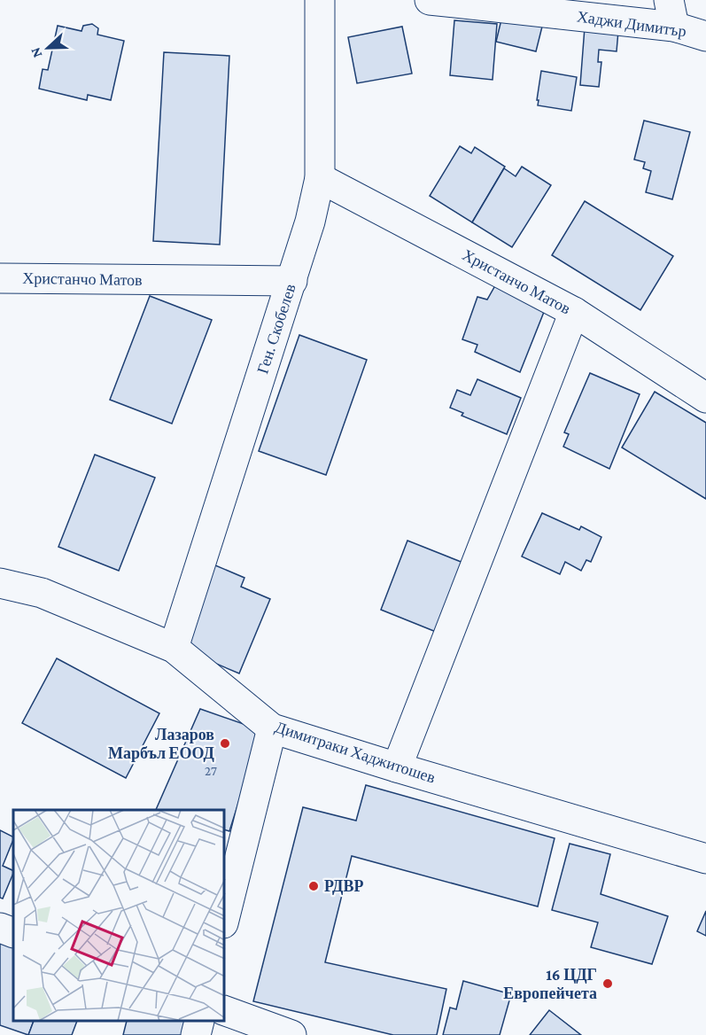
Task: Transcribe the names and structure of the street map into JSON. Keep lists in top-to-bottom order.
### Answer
{
  "streets": {
    "street": [
      "Хаджи Димитър",
      "Христанчо Матов",
      "Ген. Скобелев",
      "Димитраки Хаджитошев"
    ]
  },
  "crossings": [
    ["Христанчо Матов", "Ген. Скобелев"],
    ["Ген. Скобелев", "Димитраки Хаджитошев"]
  ],
  "places": ["Лазаров Марбъл ЕООД", "РДВР", "16 ЦДГ Европейчета"],
  "house_numbers": ["27"],
  "north": "left"
}
